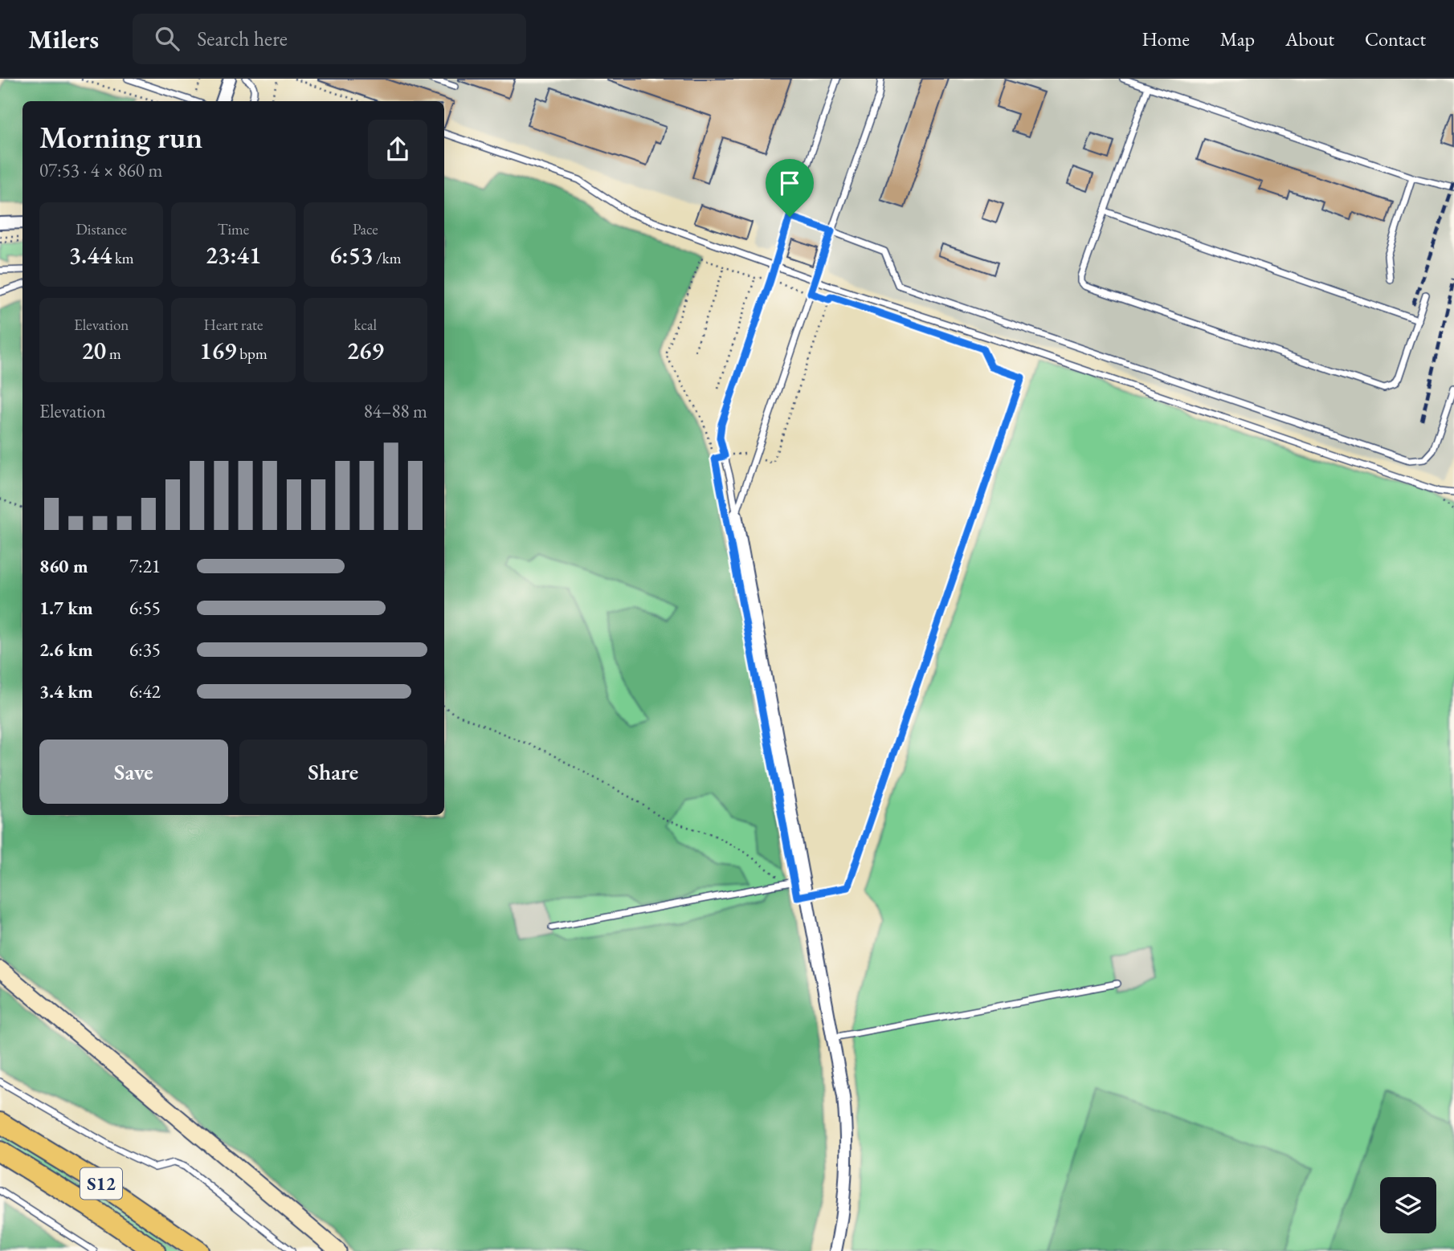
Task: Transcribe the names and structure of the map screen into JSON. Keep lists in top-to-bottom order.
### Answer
{
  "streets": {
    "highway": ["S12"]
  },
  "page": {
    "header": "Milers",
    "search": "Search here",
    "nav": [
      "Home",
      "Map",
      "About",
      "Contact"
    ],
    "heading": ["Morning run", "07:53 · 4 × 860 m"],
    "stats": [
      ["Distance", "3.44 km"],
      ["Time", "23:41"],
      ["Pace", "6:53 /km"],
      ["Elevation", "20 m"],
      ["Heart rate", "169 bpm"],
      ["kcal", "269"]
    ],
    "chart": ["Elevation", "84–88 m"],
    "list": [
      {
        "name": "860 m",
        "note": "7:21"
      },
      {
        "name": "1.7 km",
        "note": "6:55"
      },
      {
        "name": "2.6 km",
        "note": "6:35"
      },
      {
        "name": "3.4 km",
        "note": "6:42"
      }
    ],
    "buttons": ["Save", "Share"]
  }
}
